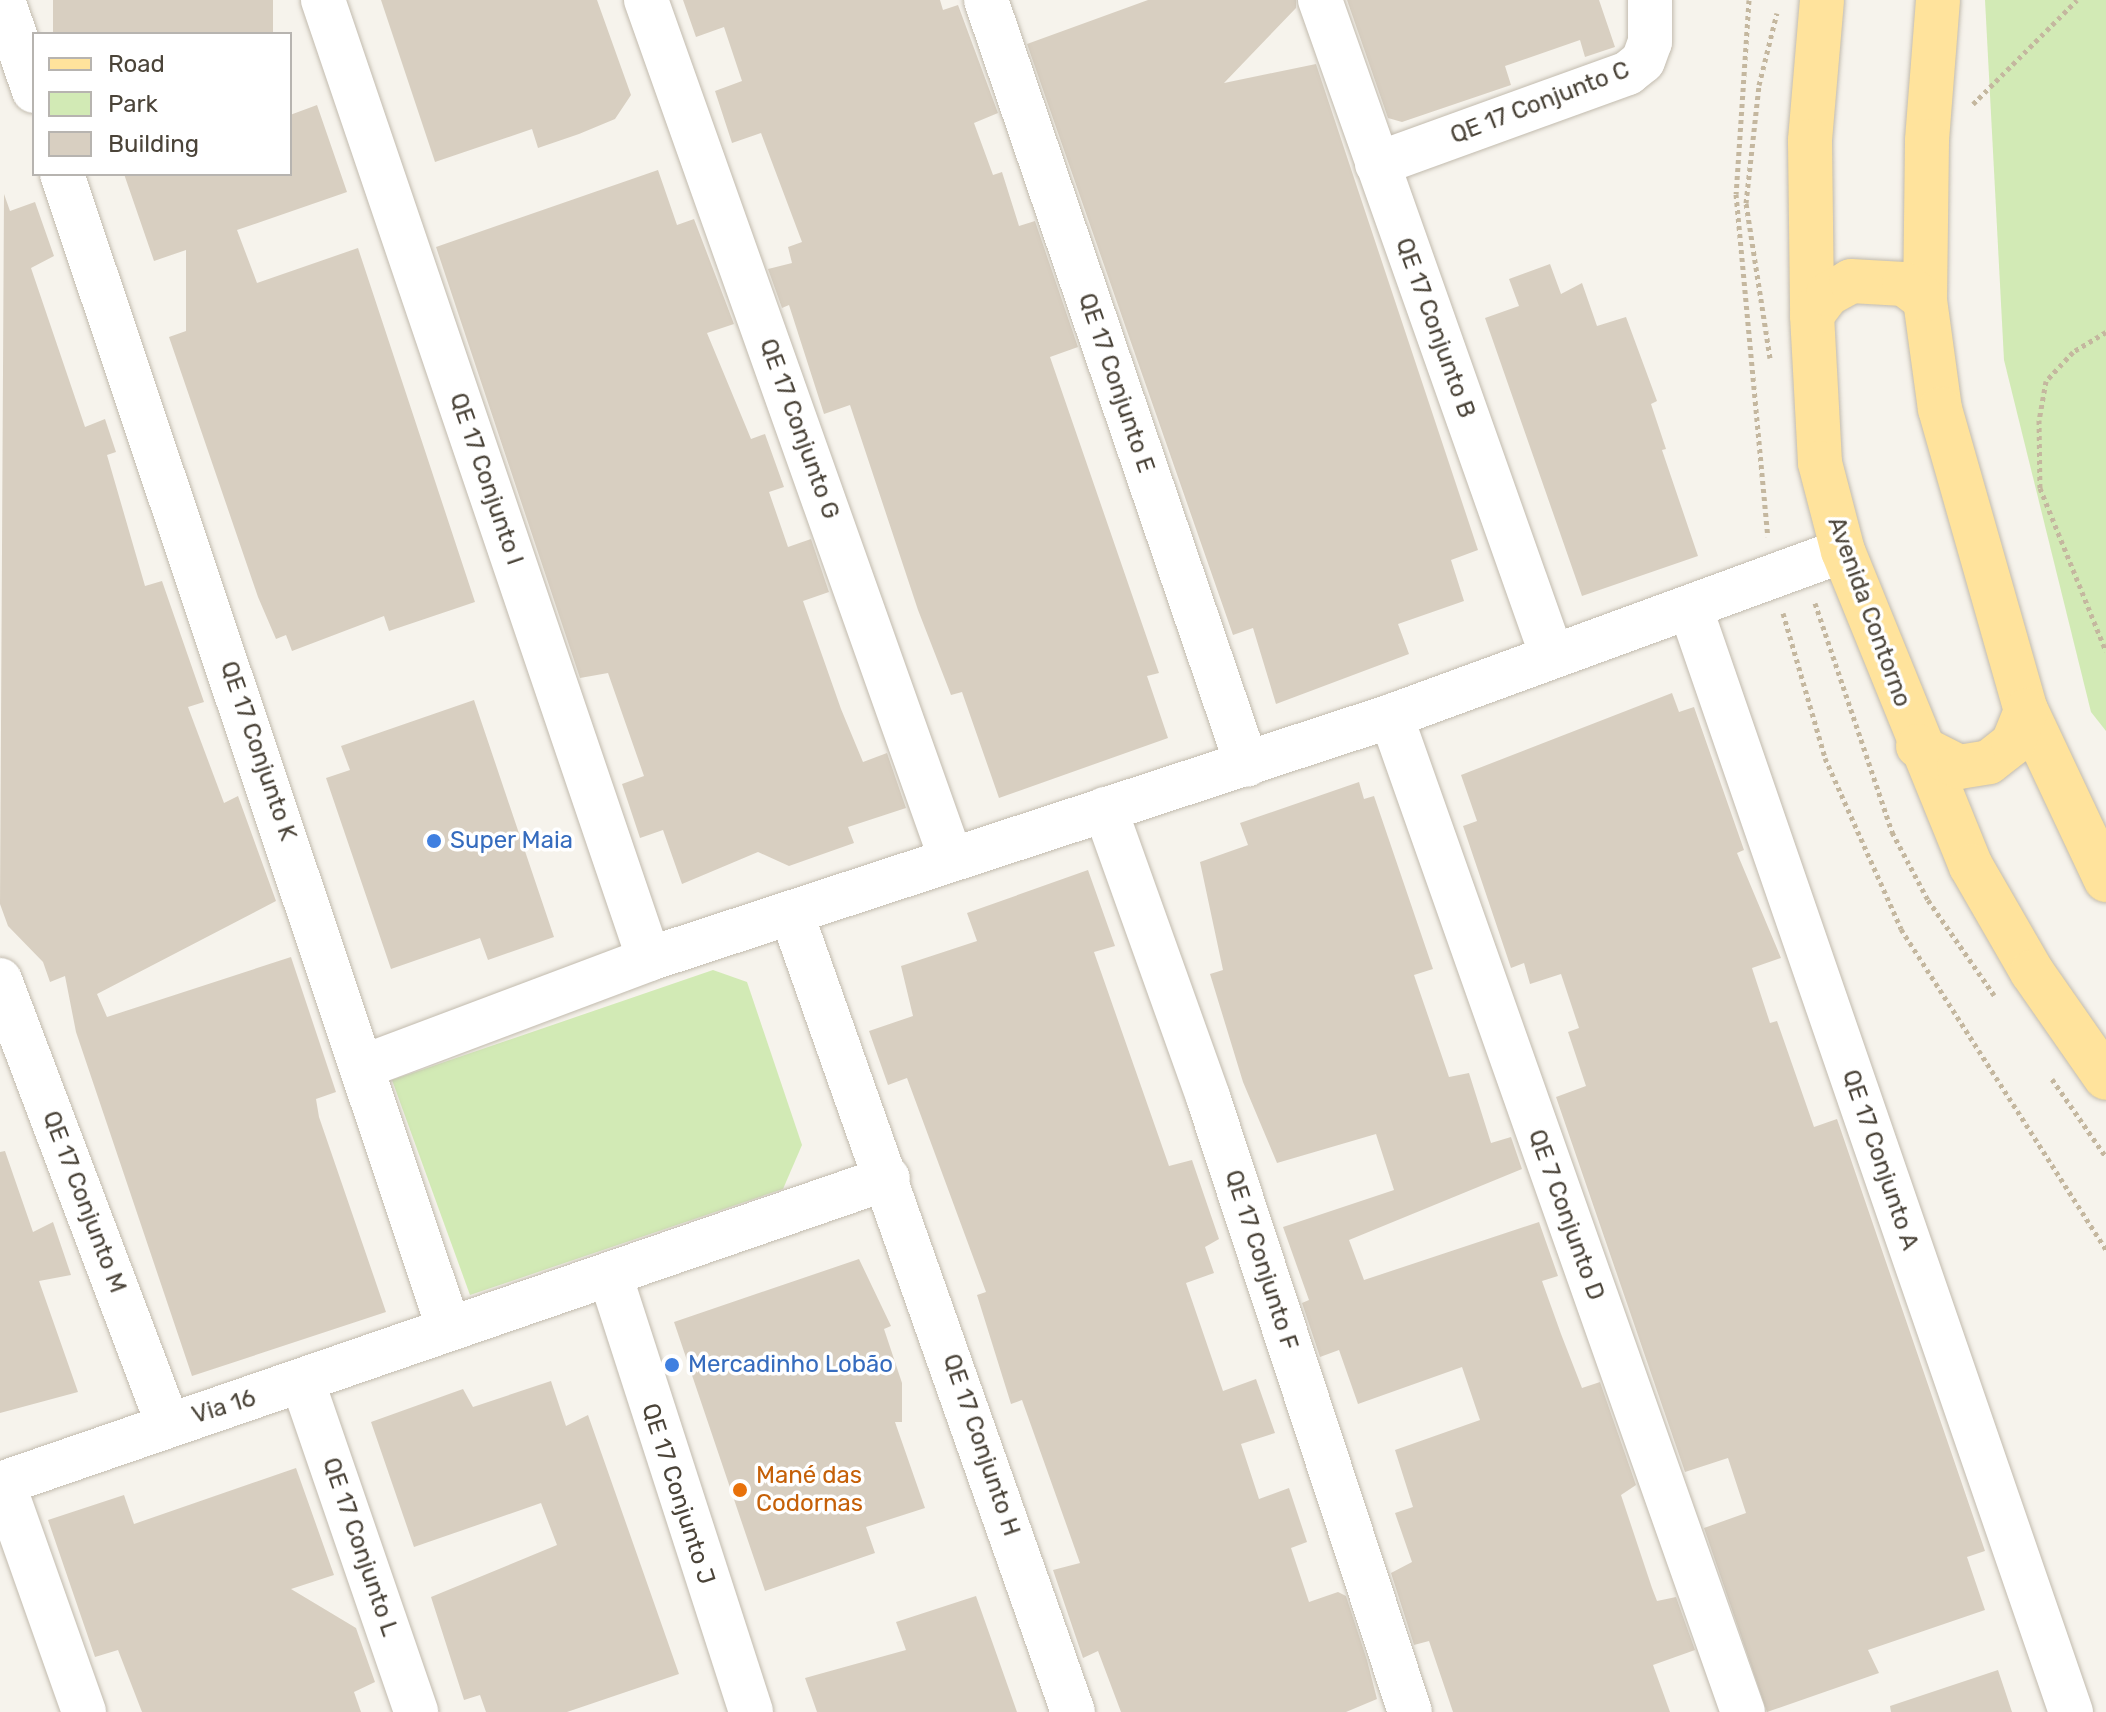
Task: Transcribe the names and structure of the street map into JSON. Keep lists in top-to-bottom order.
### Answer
{
  "streets": {
    "main road": ["Avenida Contorno"],
    "street": [
      "QE 17 Conjunto C",
      "QE 17 Conjunto B",
      "QE 17 Conjunto E",
      "QE 17 Conjunto G",
      "QE 17 Conjunto I",
      "QE 17 Conjunto K",
      "QE 17 Conjunto A",
      "QE 17 Conjunto M",
      "QE 7 Conjunto D",
      "QE 17 Conjunto F",
      "Via 16",
      "QE 17 Conjunto H",
      "QE 17 Conjunto J",
      "QE 17 Conjunto L"
    ]
  },
  "crossings": [
    ["QE 17 Conjunto C", "QE 17 Conjunto B"],
    ["QE 17 Conjunto K", "Via 16"],
    ["QE 17 Conjunto M", "Via 16"],
    ["Via 16", "QE 17 Conjunto H"],
    ["Via 16", "QE 17 Conjunto J"],
    ["Via 16", "QE 17 Conjunto L"]
  ],
  "places": ["Super Maia", "Mercadinho Lobão", "Mané das Codornas"],
  "legend": ["Road", "Park", "Building"]
}
